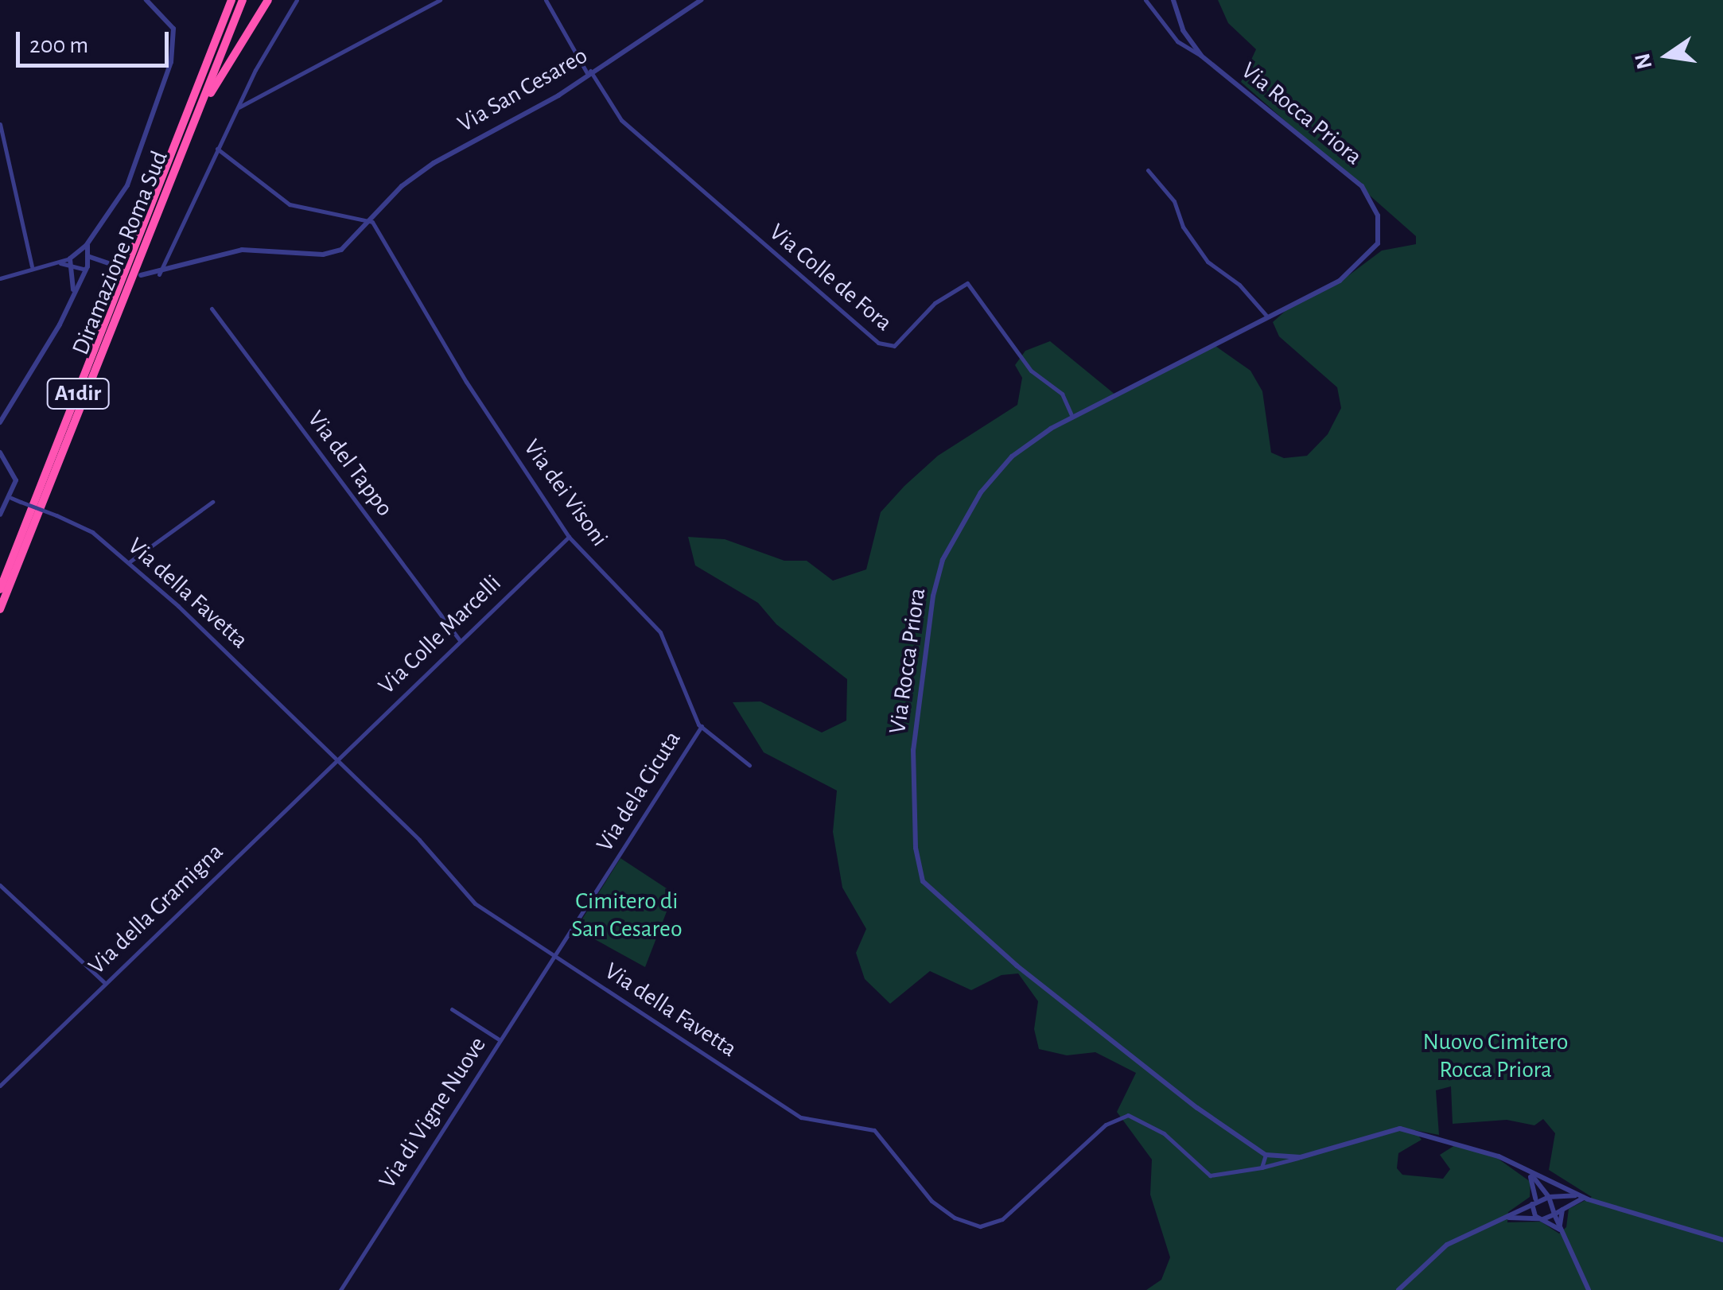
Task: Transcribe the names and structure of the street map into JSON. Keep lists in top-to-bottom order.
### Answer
{
  "streets": {
    "highway": ["Diramazione Roma Sud", "A1dir"],
    "street": [
      "Via San Cesareo",
      "Via Rocca Priora",
      "Via Colle de Fora",
      "Via del Tappo",
      "Via dei Visoni",
      "Via della Favetta",
      "Via Colle Marcelli",
      "Via dela Cicuta",
      "Via della Gramigna",
      "Via di Vigne Nuove"
    ]
  },
  "crossings": [
    ["Via San Cesareo", "Via Colle de Fora"],
    ["Via San Cesareo", "Via dei Visoni"],
    ["Via Rocca Priora", "Via Colle de Fora"],
    ["Via del Tappo", "Via Colle Marcelli"],
    ["Via dei Visoni", "Via Colle Marcelli"],
    ["Via dei Visoni", "Via dela Cicuta"],
    ["Via della Favetta", "Via Colle Marcelli"],
    ["Via della Favetta", "Via dela Cicuta"],
    ["Via della Favetta", "Via della Gramigna"],
    ["Via della Favetta", "Via di Vigne Nuove"],
    ["Via Colle Marcelli", "Via della Gramigna"],
    ["Via dela Cicuta", "Via di Vigne Nuove"]
  ],
  "parks": ["Cimitero di San Cesareo", "Nuovo Cimitero Rocca Priora"],
  "scale_bar": "200 m",
  "north": "left"
}
